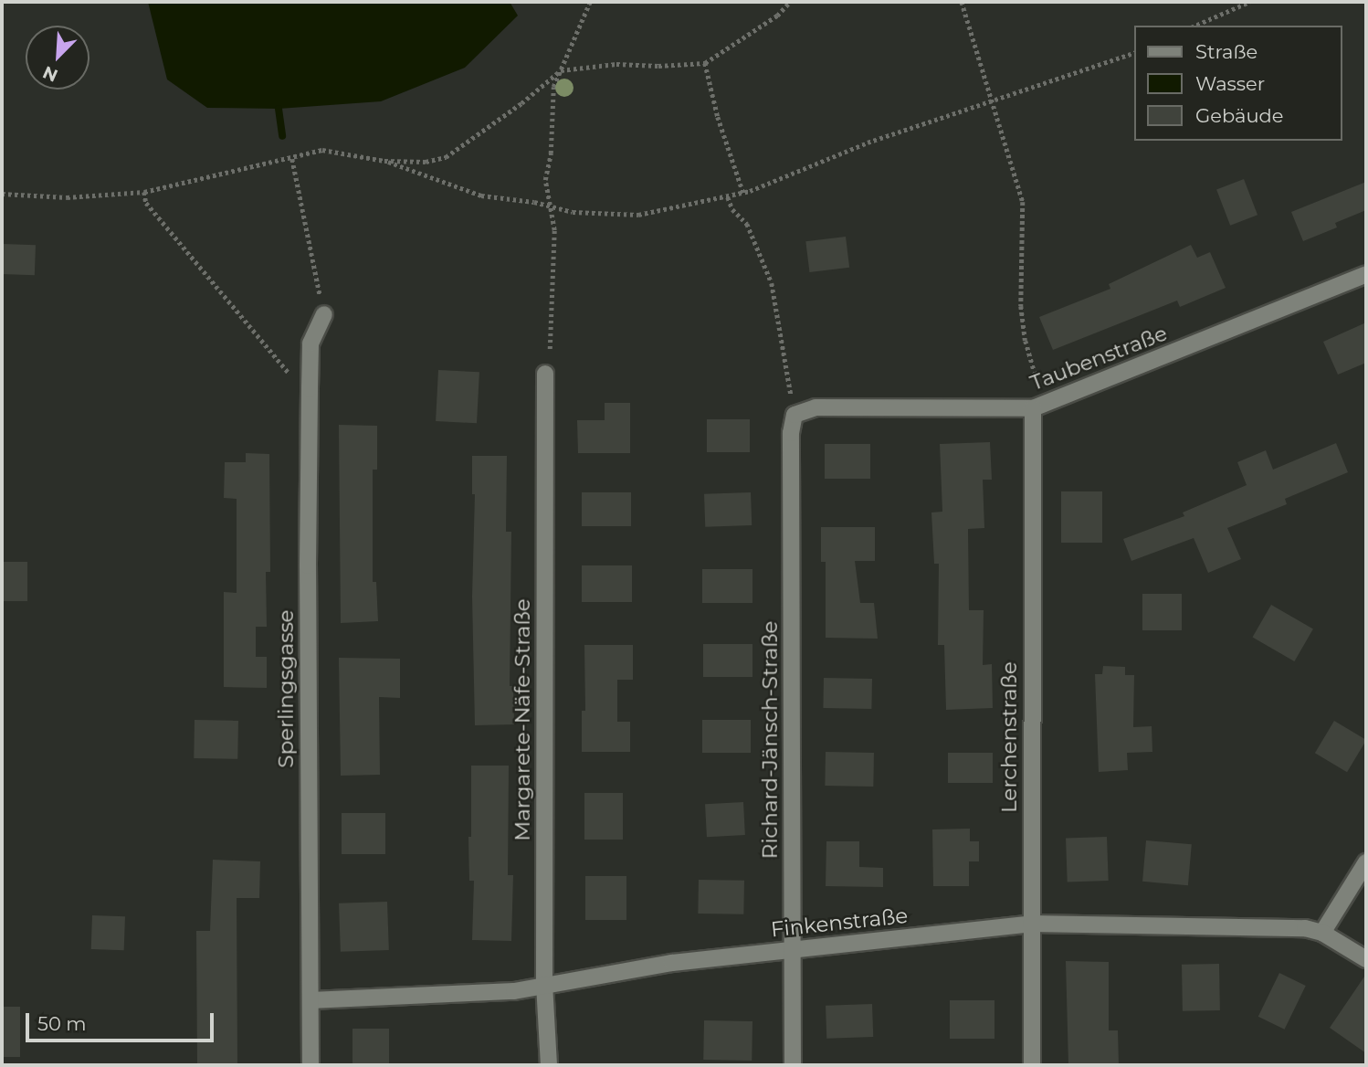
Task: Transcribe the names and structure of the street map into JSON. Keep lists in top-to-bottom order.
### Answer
{
  "streets": {
    "street": [
      "Taubenstraße",
      "Sperlingsgasse",
      "Margarete-Näfe-Straße",
      "Lerchenstraße",
      "Richard-Jänsch-Straße",
      "Finkenstraße"
    ]
  },
  "crossings": [
    ["Taubenstraße", "Lerchenstraße"],
    ["Taubenstraße", "Richard-Jänsch-Straße"],
    ["Sperlingsgasse", "Finkenstraße"],
    ["Margarete-Näfe-Straße", "Finkenstraße"],
    ["Lerchenstraße", "Finkenstraße"],
    ["Richard-Jänsch-Straße", "Finkenstraße"]
  ],
  "legend": ["Straße", "Wasser", "Gebäude"],
  "scale_bar": "50 m",
  "north": "bottom left"
}
